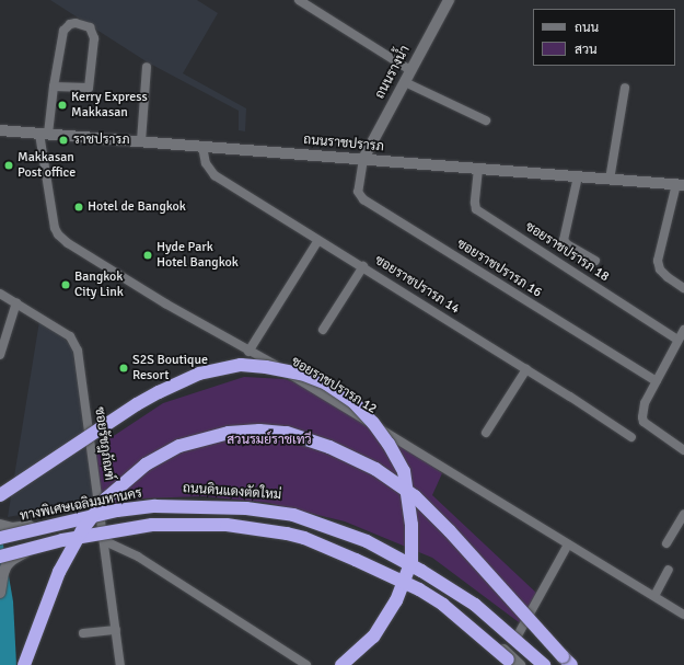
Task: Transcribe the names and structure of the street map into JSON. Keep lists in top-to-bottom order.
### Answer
{
  "streets": {
    "highway": ["ทางพิเศษเฉลิมมหานคร"],
    "street": [
      "ถนนรางน้ำ",
      "ถนนราชปรารภ",
      "ซอยราชปรารภ 18",
      "ซอยราชปรารภ 16",
      "ซอยราชปรารภ 14",
      "ซอยราชปรารภ 12",
      "ซอยรัชฎภัณฑ์",
      "ถนนดินแดงตัดใหม่"
    ]
  },
  "crossings": [
    ["ถนนรางน้ำ", "ถนนราชปรารภ"],
    ["ถนนรางน้ำ", "ซอยราชปรารภ 16"],
    ["ถนนราชปรารภ", "ซอยราชปรารภ 18"],
    ["ถนนราชปรารภ", "ซอยราชปรารภ 16"],
    ["ถนนราชปรารภ", "ซอยราชปรารภ 14"],
    ["ถนนราชปรารภ", "ซอยราชปรารภ 12"],
    ["ซอยรัชฎภัณฑ์", "ถนนดินแดงตัดใหม่"]
  ],
  "parks": ["สวนรมย์ราชเทวี"],
  "places": [
    "Kerry Express Makkasan",
    "ราชปรารภ",
    "Makkasan Post office",
    "Hotel de Bangkok",
    "Hyde Park Hotel Bangkok",
    "Bangkok City Link",
    "S2S Boutique Resort"
  ],
  "legend": ["ถนน", "สวน"]
}
